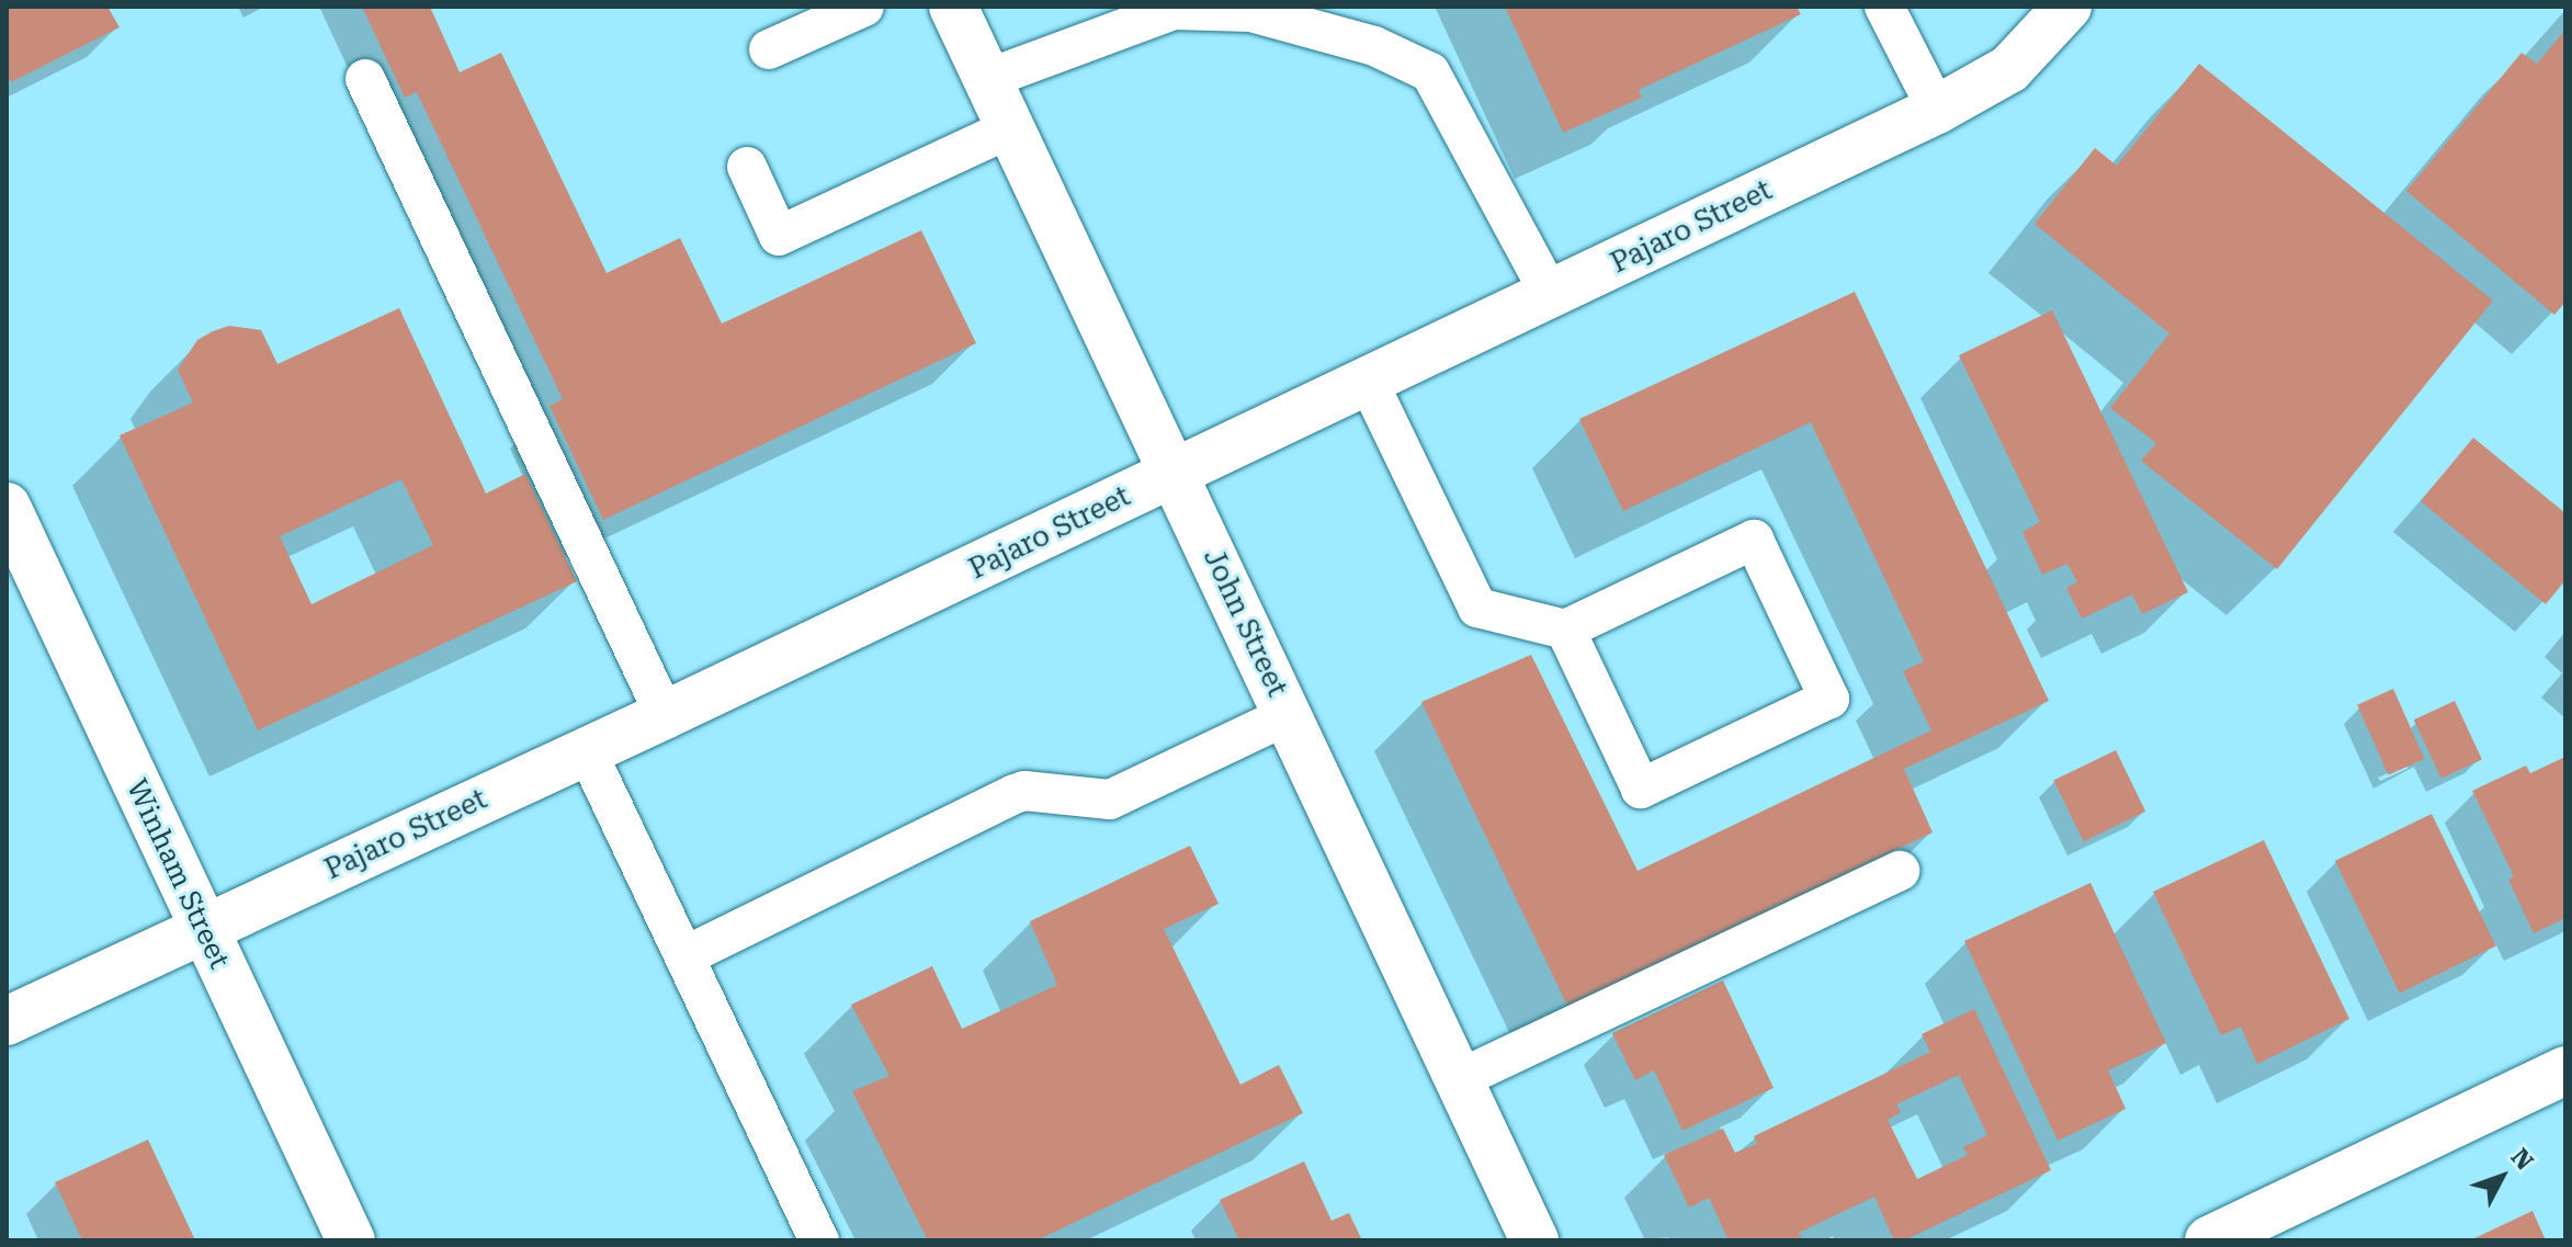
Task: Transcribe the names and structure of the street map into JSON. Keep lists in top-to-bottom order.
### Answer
{
  "streets": {
    "street": ["Pajaro Street", "John Street", "Winham Street"]
  },
  "crossings": [
    ["Pajaro Street", "John Street"],
    ["Pajaro Street", "Winham Street"]
  ],
  "north": "top right"
}
